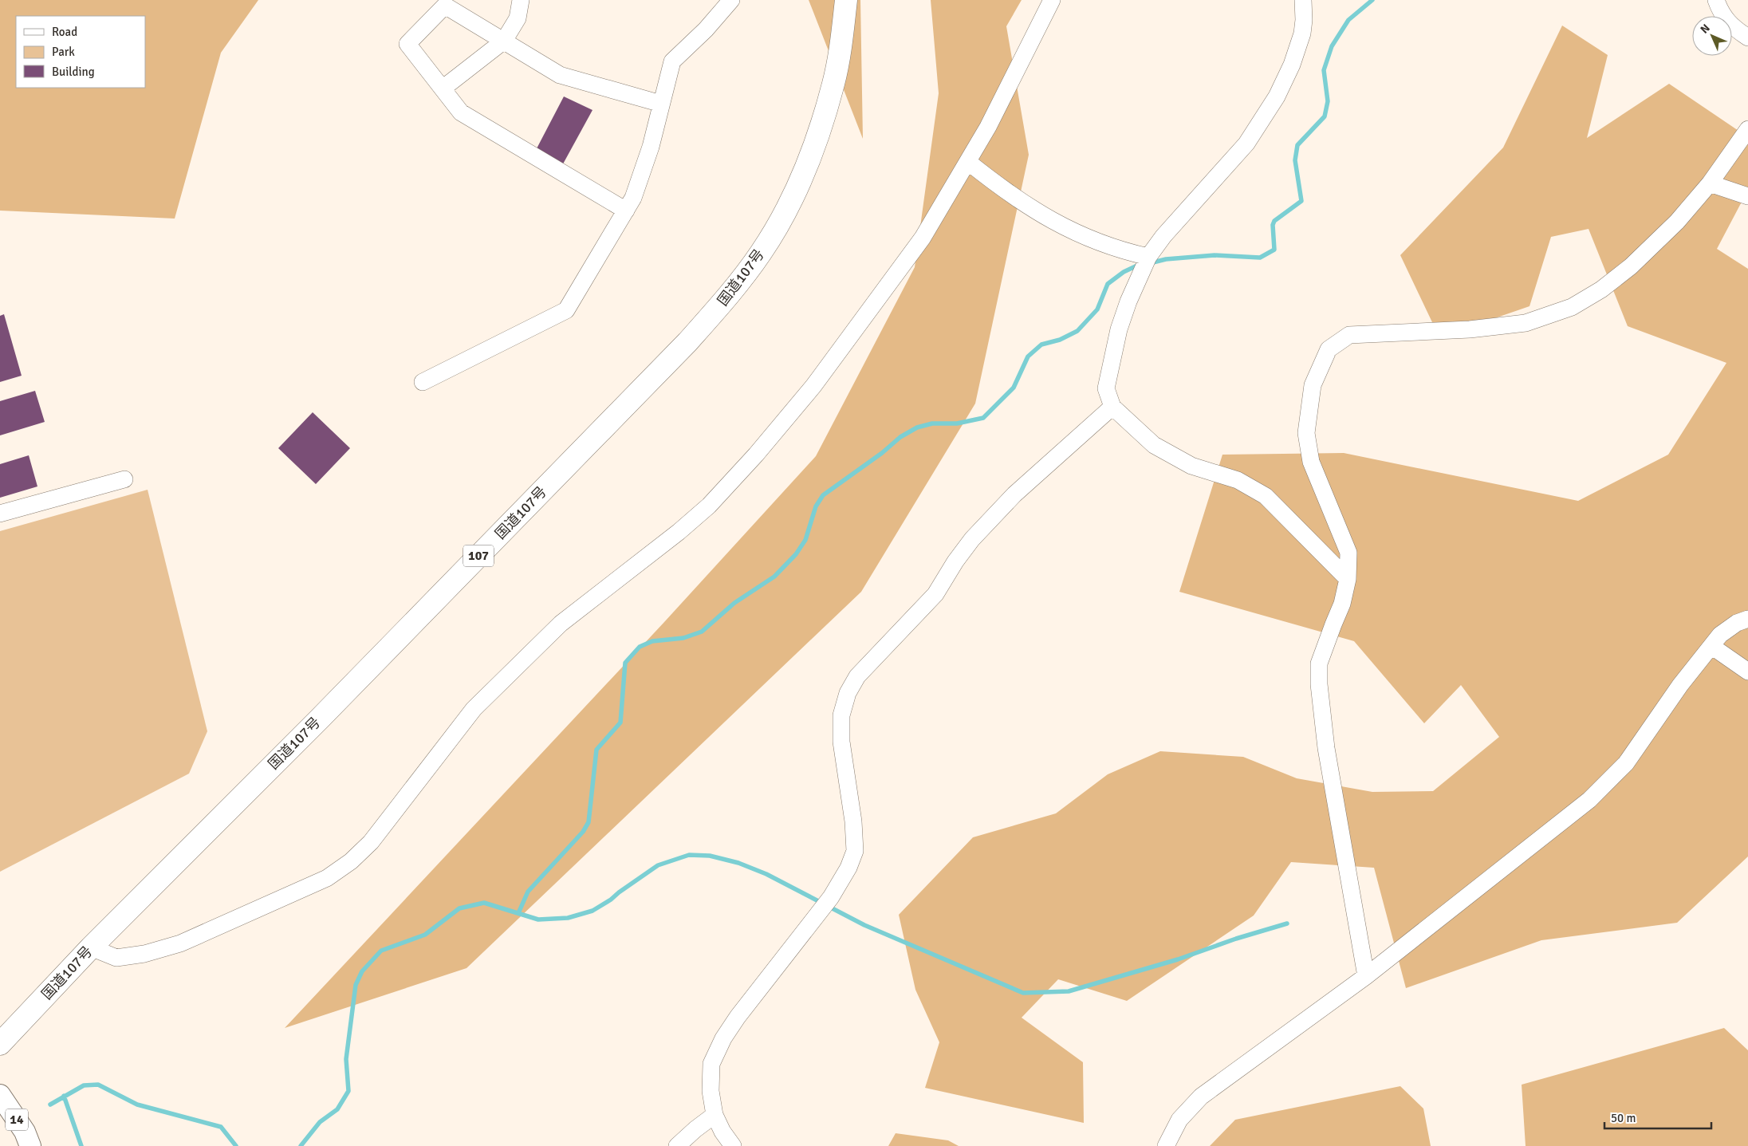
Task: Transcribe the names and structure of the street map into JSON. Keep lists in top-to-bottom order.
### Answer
{
  "streets": {
    "highway": ["国道107号", "107"],
    "main road": ["14"]
  },
  "legend": ["Road", "Park", "Building"],
  "scale_bar": "50 m",
  "north": "top left"
}
